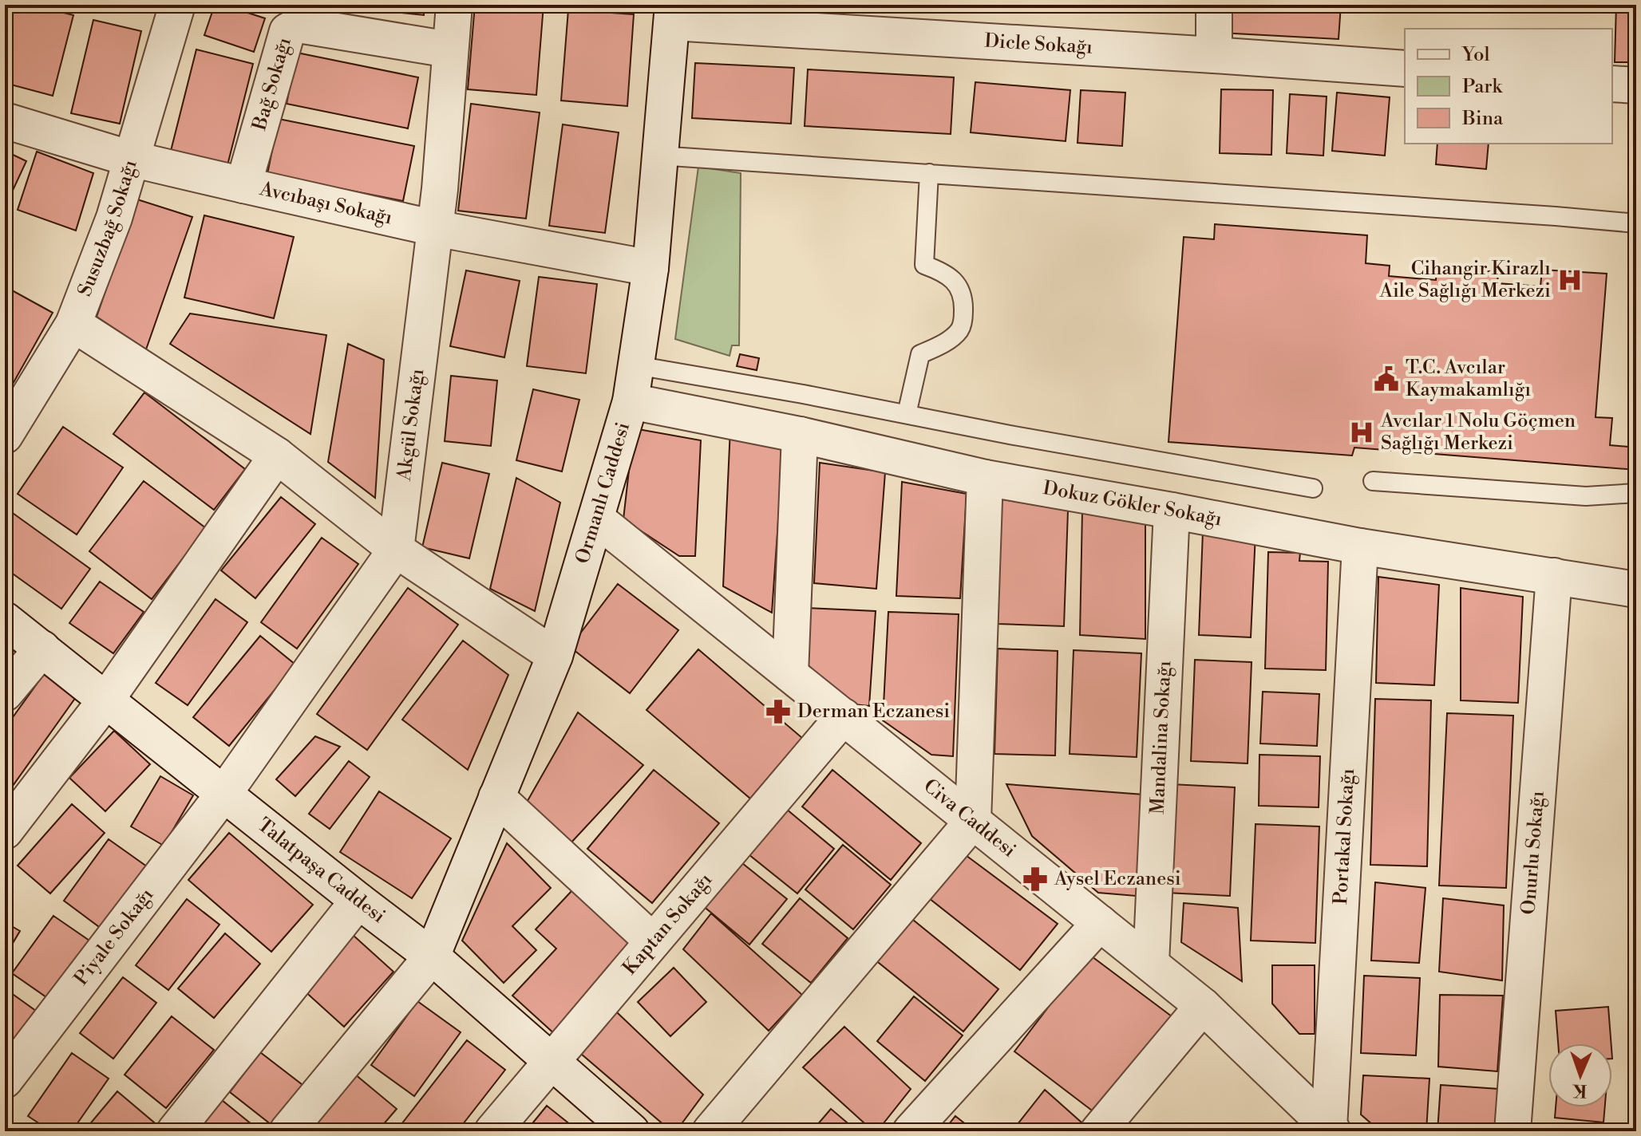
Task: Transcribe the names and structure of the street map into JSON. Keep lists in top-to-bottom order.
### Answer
{
  "streets": {
    "street": [
      "Dicle Sokağı",
      "Bağ Sokağı",
      "Avcıbaşı Sokağı",
      "Susuzbağ Sokağı",
      "Akgül Sokağı",
      "Ormanlı Caddesi",
      "Dokuz Gökler Sokağı",
      "Mandalina Sokağı",
      "Civa Caddesi",
      "Portakal Sokağı",
      "Onurlu Sokağı",
      "Talatpaşa Caddesi",
      "Kaptan Sokağı",
      "Piyale Sokağı"
    ]
  },
  "crossings": [
    ["Dicle Sokağı", "Ormanlı Caddesi"],
    ["Bağ Sokağı", "Avcıbaşı Sokağı"],
    ["Bağ Sokağı", "Akgül Sokağı"],
    ["Avcıbaşı Sokağı", "Susuzbağ Sokağı"],
    ["Avcıbaşı Sokağı", "Akgül Sokağı"],
    ["Avcıbaşı Sokağı", "Ormanlı Caddesi"],
    ["Akgül Sokağı", "Talatpaşa Caddesi"],
    ["Akgül Sokağı", "Piyale Sokağı"],
    ["Ormanlı Caddesi", "Dokuz Gökler Sokağı"],
    ["Ormanlı Caddesi", "Civa Caddesi"],
    ["Ormanlı Caddesi", "Talatpaşa Caddesi"],
    ["Dokuz Gökler Sokağı", "Mandalina Sokağı"],
    ["Dokuz Gökler Sokağı", "Portakal Sokağı"],
    ["Dokuz Gökler Sokağı", "Onurlu Sokağı"],
    ["Mandalina Sokağı", "Civa Caddesi"],
    ["Civa Caddesi", "Portakal Sokağı"],
    ["Civa Caddesi", "Kaptan Sokağı"],
    ["Talatpaşa Caddesi", "Kaptan Sokağı"],
    ["Talatpaşa Caddesi", "Piyale Sokağı"]
  ],
  "places": {
    "hospital": ["Cihangir Kirazlı Aile Sağlığı Merkezi", "Avcılar 1 Nolu Göçmen Sağlığı Merkezi"],
    "public building": ["T.C. Avcılar Kaymakamlığı"],
    "pharmacy": ["Derman Eczanesi", "Aysel Eczanesi"]
  },
  "legend": ["Yol", "Park", "Bina"],
  "north": "bottom"
}
